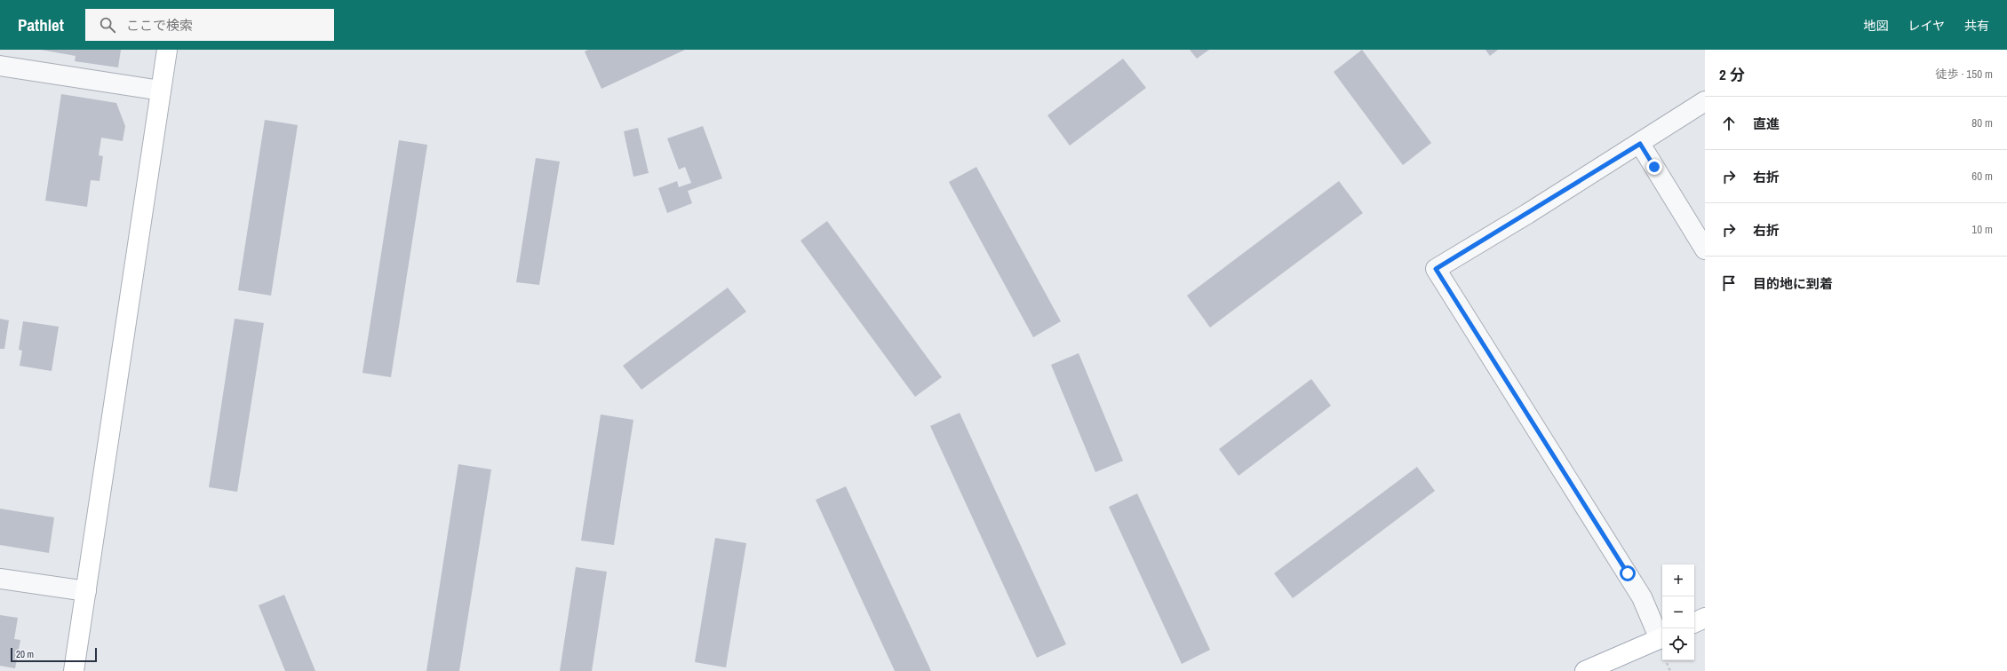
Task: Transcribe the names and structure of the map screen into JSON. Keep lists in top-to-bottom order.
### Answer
{
  "scale_bar": "20 m",
  "page": {
    "header": "Pathlet",
    "search": "ここで検索",
    "nav": ["地図", "レイヤ", "共有"],
    "heading": ["2 分", "徒歩 · 150 m"],
    "list": [
      ["直進", "80 m"],
      ["右折", "60 m"],
      ["右折", "10 m"],
      "目的地に到着"
    ],
    "map_buttons": ["+", "−"],
    "scale": "20 m"
  }
}
